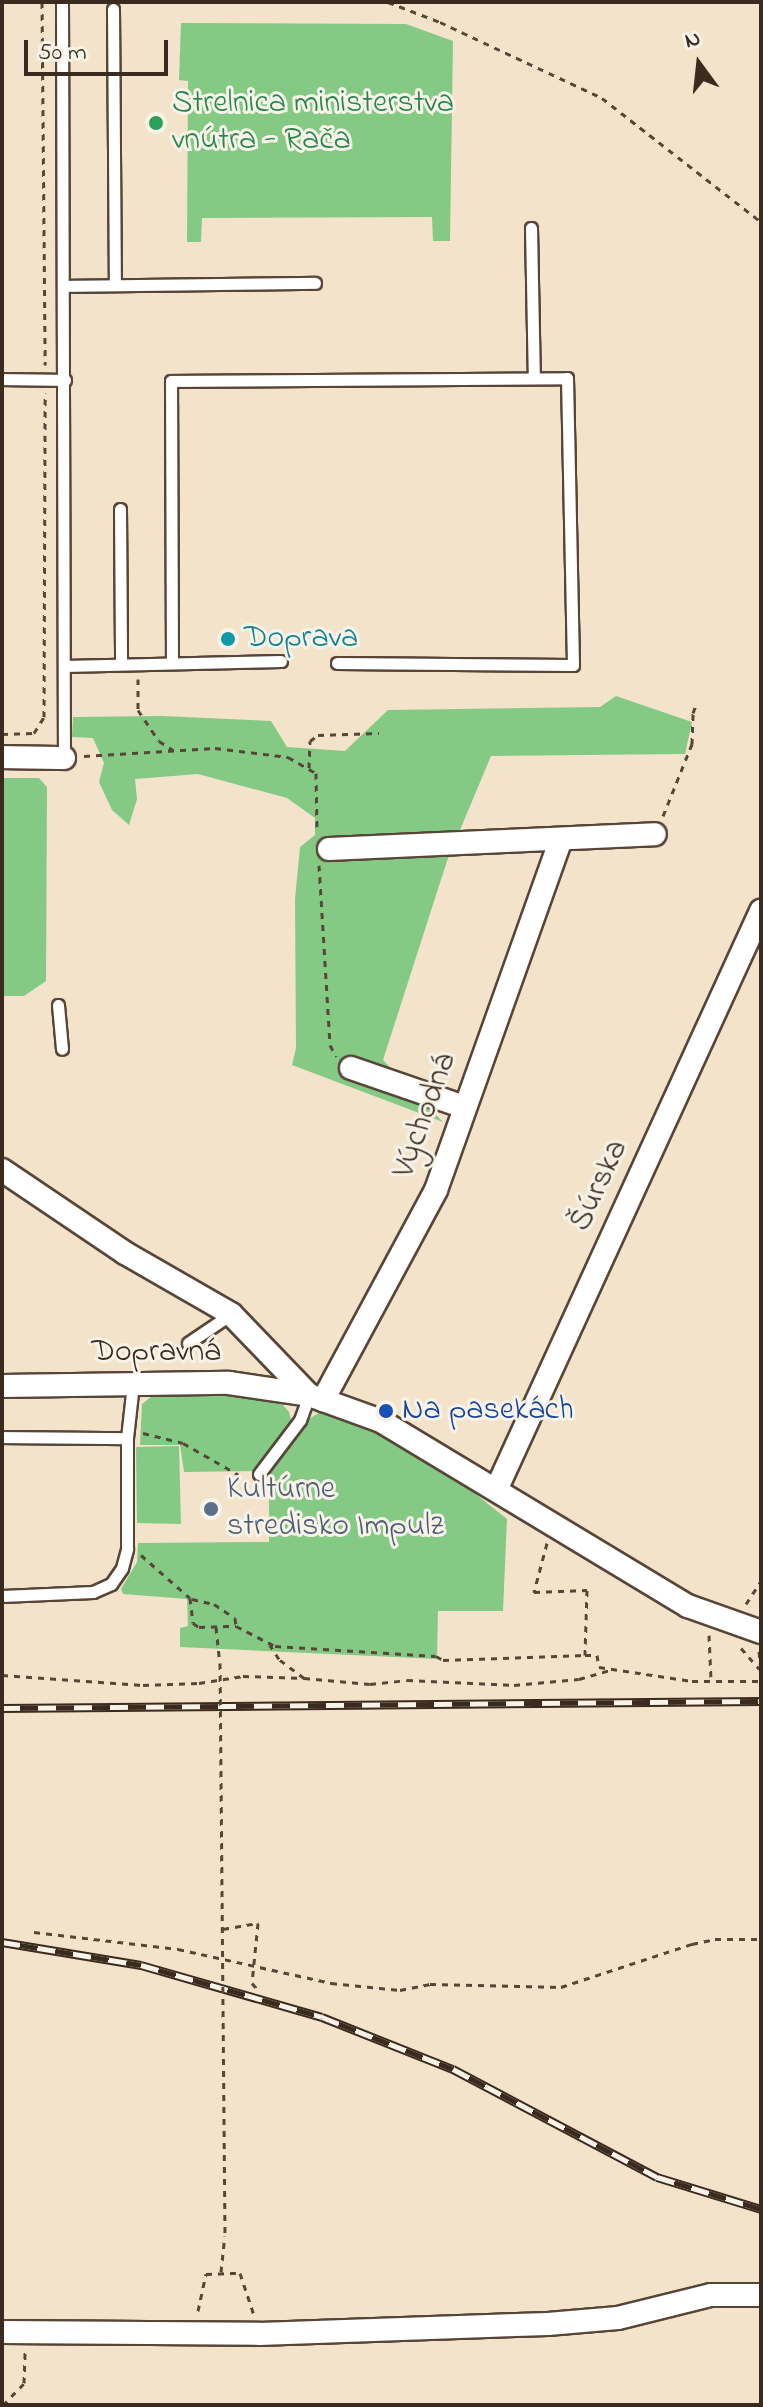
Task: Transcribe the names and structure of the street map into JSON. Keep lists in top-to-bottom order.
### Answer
{
  "streets": {
    "street": ["Východná", "Šúrska", "Dopravná"]
  },
  "crossings": [
    ["Východná", "Dopravná"]
  ],
  "places": [
    "Strelnica ministerstva vnútra - Rača",
    "Doprava",
    "Na pasekách",
    "Kultúrne stredisko Impulz"
  ],
  "scale_bar": "50 m",
  "north": "top"
}
